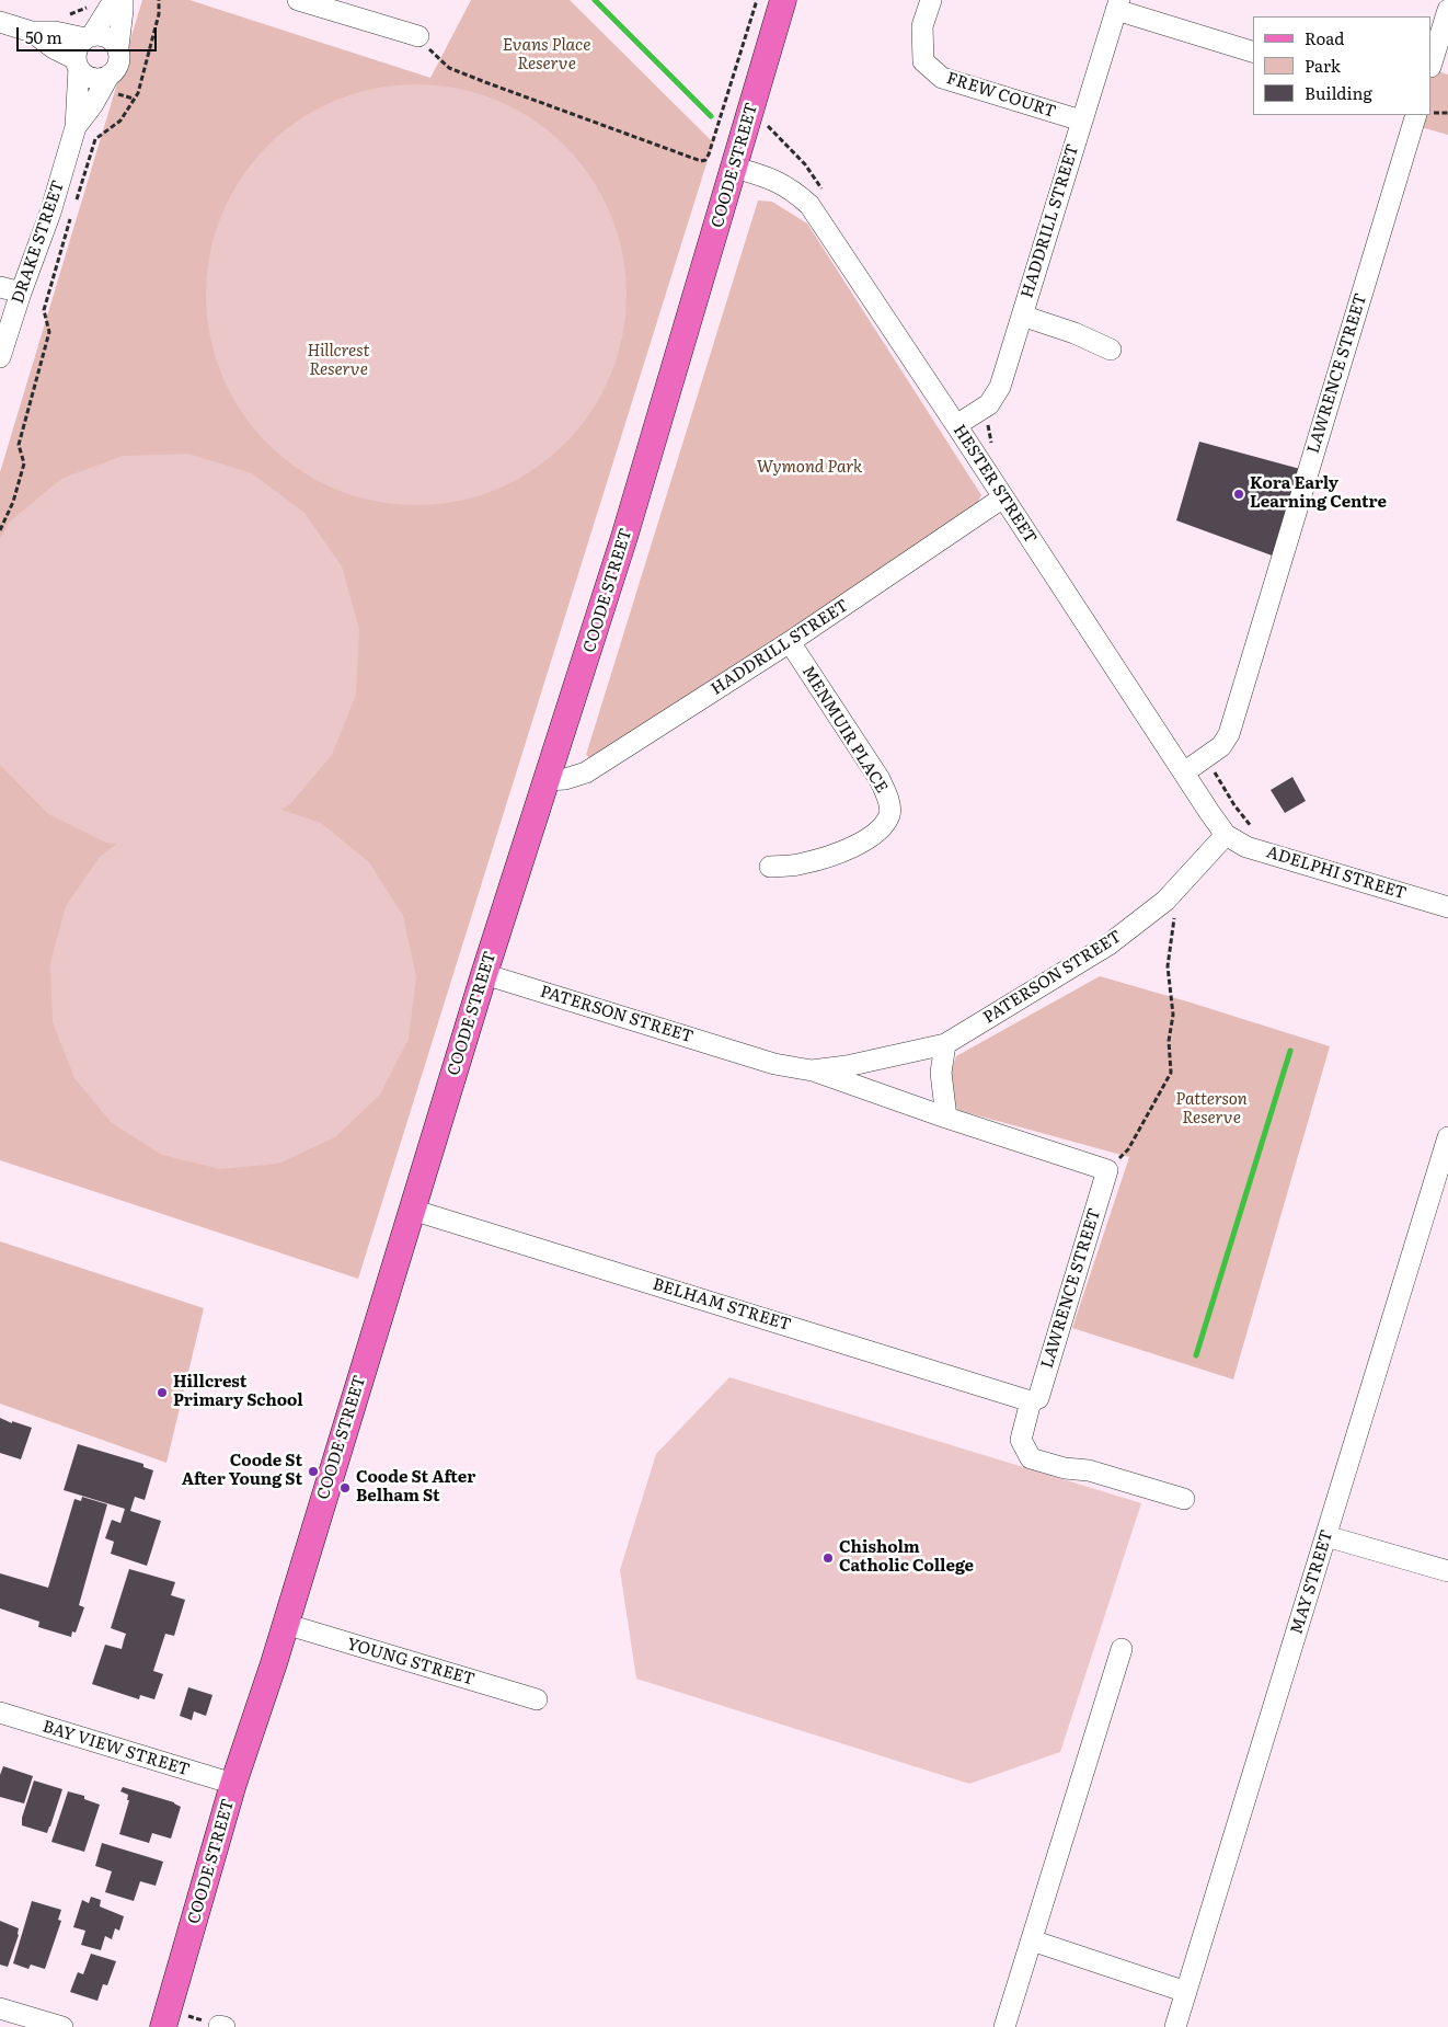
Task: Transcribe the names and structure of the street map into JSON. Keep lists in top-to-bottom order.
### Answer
{
  "streets": {
    "main road": ["COODE STREET"],
    "street": [
      "FREW COURT",
      "HADDRILL STREET",
      "DRAKE STREET",
      "LAWRENCE STREET",
      "HESTER STREET",
      "MENMUIR PLACE",
      "ADELPHI STREET",
      "PATERSON STREET",
      "BELHAM STREET",
      "MAY STREET",
      "YOUNG STREET",
      "BAY VIEW STREET"
    ]
  },
  "crossings": [
    ["FREW COURT", "HADDRILL STREET"],
    ["COODE STREET", "HADDRILL STREET"],
    ["COODE STREET", "HESTER STREET"],
    ["COODE STREET", "PATERSON STREET"],
    ["COODE STREET", "BELHAM STREET"],
    ["COODE STREET", "YOUNG STREET"],
    ["COODE STREET", "BAY VIEW STREET"],
    ["HADDRILL STREET", "HESTER STREET"],
    ["HADDRILL STREET", "MENMUIR PLACE"],
    ["LAWRENCE STREET", "HESTER STREET"],
    ["LAWRENCE STREET", "PATERSON STREET"],
    ["LAWRENCE STREET", "BELHAM STREET"],
    ["HESTER STREET", "ADELPHI STREET"],
    ["HESTER STREET", "PATERSON STREET"],
    ["ADELPHI STREET", "PATERSON STREET"]
  ],
  "parks": [
    "Evans Place Reserve",
    "Hillcrest Reserve",
    "Wymond Park",
    "Patterson Reserve"
  ],
  "places": [
    "Kora Early Learning Centre",
    "Hillcrest Primary School",
    "Coode St After Young St",
    "Coode St After Belham St",
    "Chisholm Catholic College"
  ],
  "legend": ["Road", "Park", "Building"],
  "scale_bar": "50 m"
}
